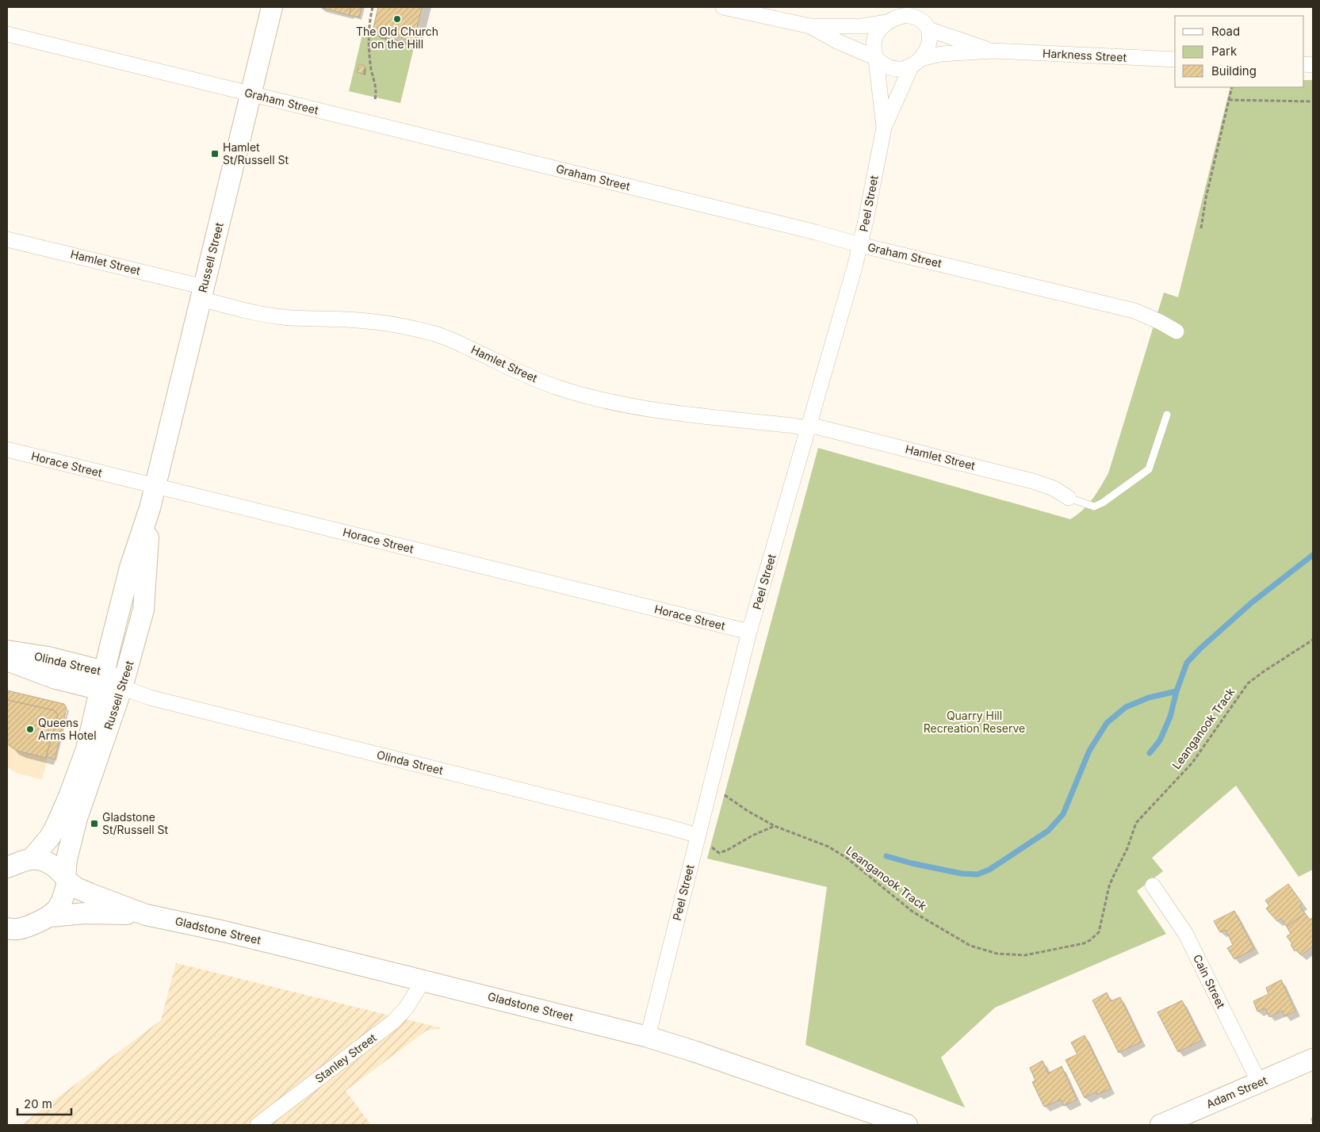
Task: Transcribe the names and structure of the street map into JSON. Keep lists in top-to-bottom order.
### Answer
{
  "streets": {
    "main road": [
      "Russell Street",
      "Olinda Street",
      "Gladstone Street",
      "Adam Street"
    ],
    "street": [
      "Harkness Street",
      "Graham Street",
      "Peel Street",
      "Hamlet Street",
      "Horace Street",
      "Cain Street",
      "Stanley Street"
    ],
    "path": ["Leanganook Track"]
  },
  "crossings": [
    ["Harkness Street", "Peel Street"],
    ["Graham Street", "Peel Street"],
    ["Graham Street", "Russell Street"],
    ["Peel Street", "Hamlet Street"],
    ["Peel Street", "Horace Street"],
    ["Peel Street", "Olinda Street"],
    ["Peel Street", "Gladstone Street"],
    ["Russell Street", "Hamlet Street"],
    ["Russell Street", "Horace Street"],
    ["Russell Street", "Olinda Street"],
    ["Russell Street", "Gladstone Street"],
    ["Gladstone Street", "Stanley Street"],
    ["Cain Street", "Adam Street"]
  ],
  "parks": ["Quarry Hill Recreation Reserve"],
  "places": {
    "other": ["The Old Church on the Hill", "Queens Arms Hotel"],
    "transit": ["Hamlet St/Russell St", "Gladstone St/Russell St"]
  },
  "legend": ["Road", "Park", "Building"],
  "scale_bar": "20 m"
}
